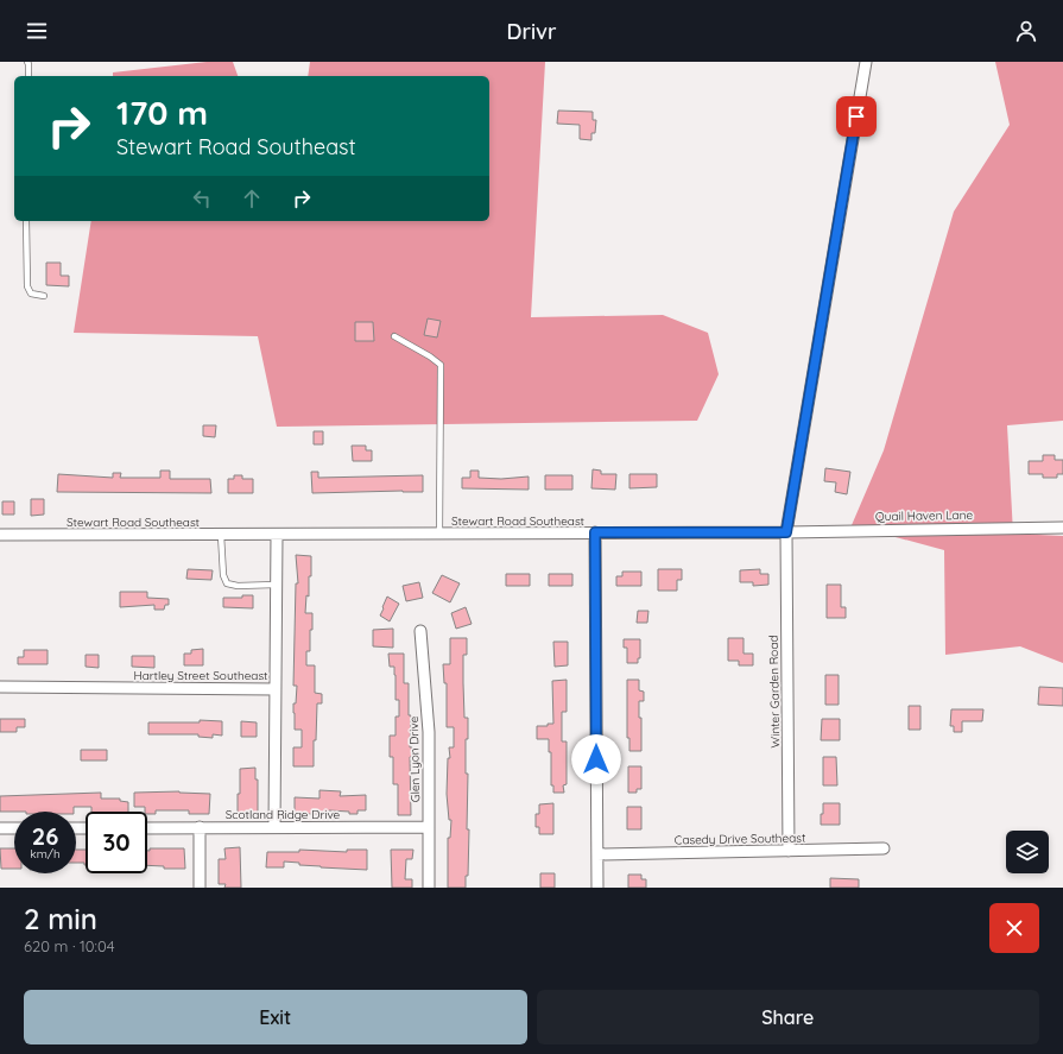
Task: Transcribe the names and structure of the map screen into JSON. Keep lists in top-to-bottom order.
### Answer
{
  "streets": {
    "street": [
      "Quail Haven Lane",
      "Stewart Road Southeast",
      "Hartley Street Southeast",
      "Winter Garden Road",
      "Glen Lyon Drive",
      "Scotland Ridge Drive",
      "Casedy Drive Southeast"
    ]
  },
  "crossings": [
    ["Quail Haven Lane", "Stewart Road Southeast"],
    ["Quail Haven Lane", "Winter Garden Road"],
    ["Stewart Road Southeast", "Hartley Street Southeast"],
    ["Stewart Road Southeast", "Winter Garden Road"],
    ["Winter Garden Road", "Casedy Drive Southeast"],
    ["Glen Lyon Drive", "Scotland Ridge Drive"]
  ],
  "page": {
    "header": "Drivr",
    "turn": ["170 m", "Stewart Road Southeast"],
    "speed": "26 km/h",
    "limit": "30",
    "heading": ["2 min", "620 m · 10:04"],
    "buttons": ["Exit", "Share"]
  }
}
